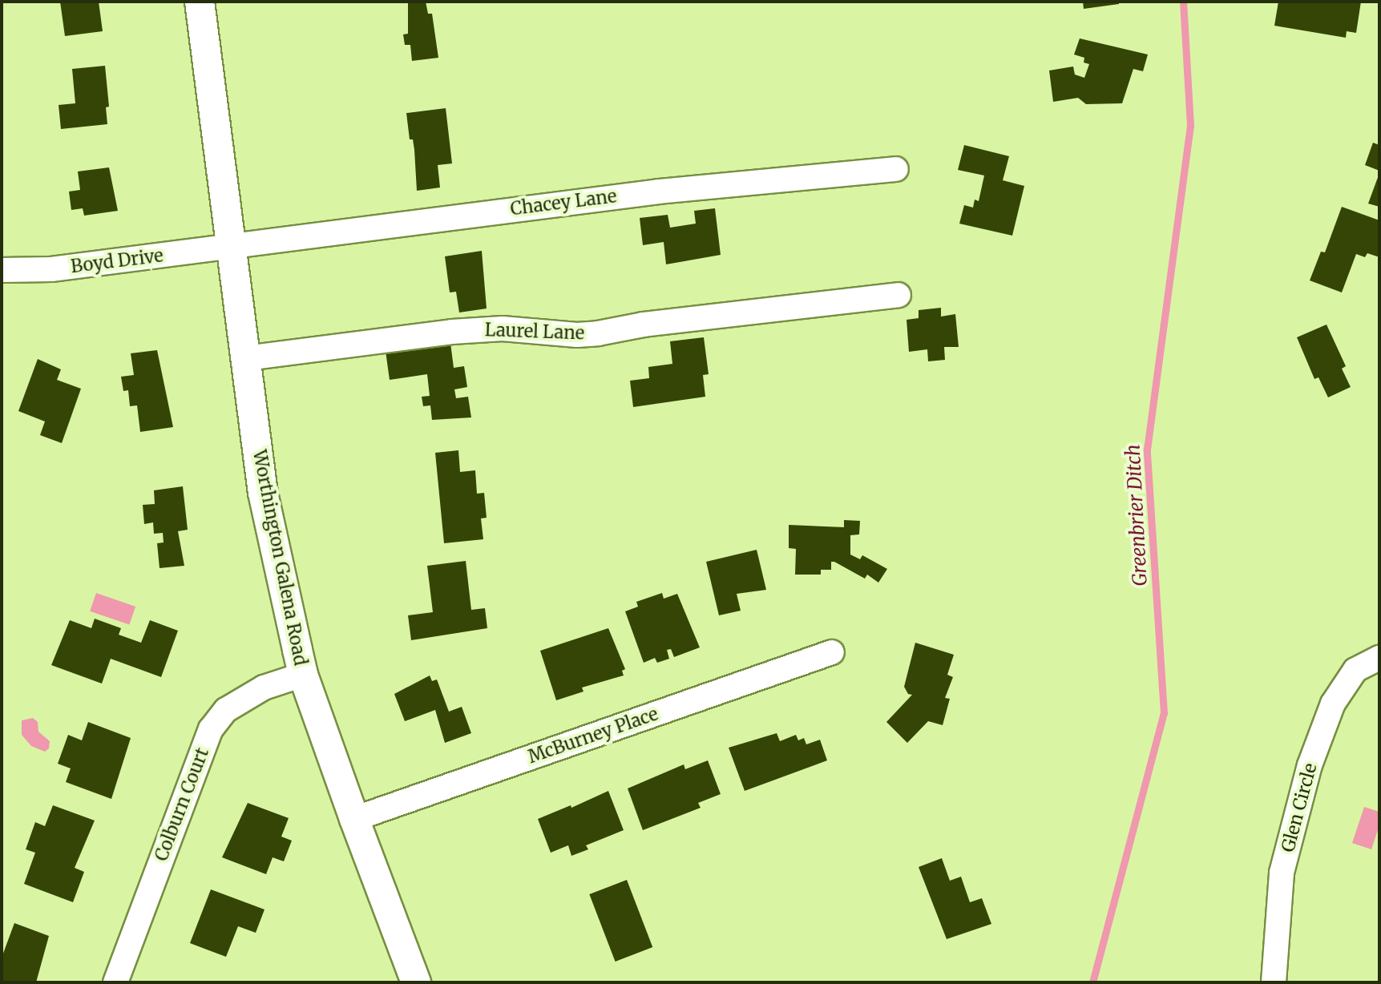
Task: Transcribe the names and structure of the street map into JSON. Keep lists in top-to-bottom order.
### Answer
{
  "streets": {
    "street": [
      "Chacey Lane",
      "Boyd Drive",
      "Laurel Lane",
      "Worthington Galena Road",
      "McBurney Place",
      "Colburn Court",
      "Glen Circle"
    ]
  },
  "crossings": [
    ["Chacey Lane", "Boyd Drive"],
    ["Chacey Lane", "Worthington Galena Road"],
    ["Boyd Drive", "Worthington Galena Road"],
    ["Laurel Lane", "Worthington Galena Road"],
    ["Worthington Galena Road", "McBurney Place"],
    ["Worthington Galena Road", "Colburn Court"]
  ],
  "water": ["Greenbrier Ditch"]
}
